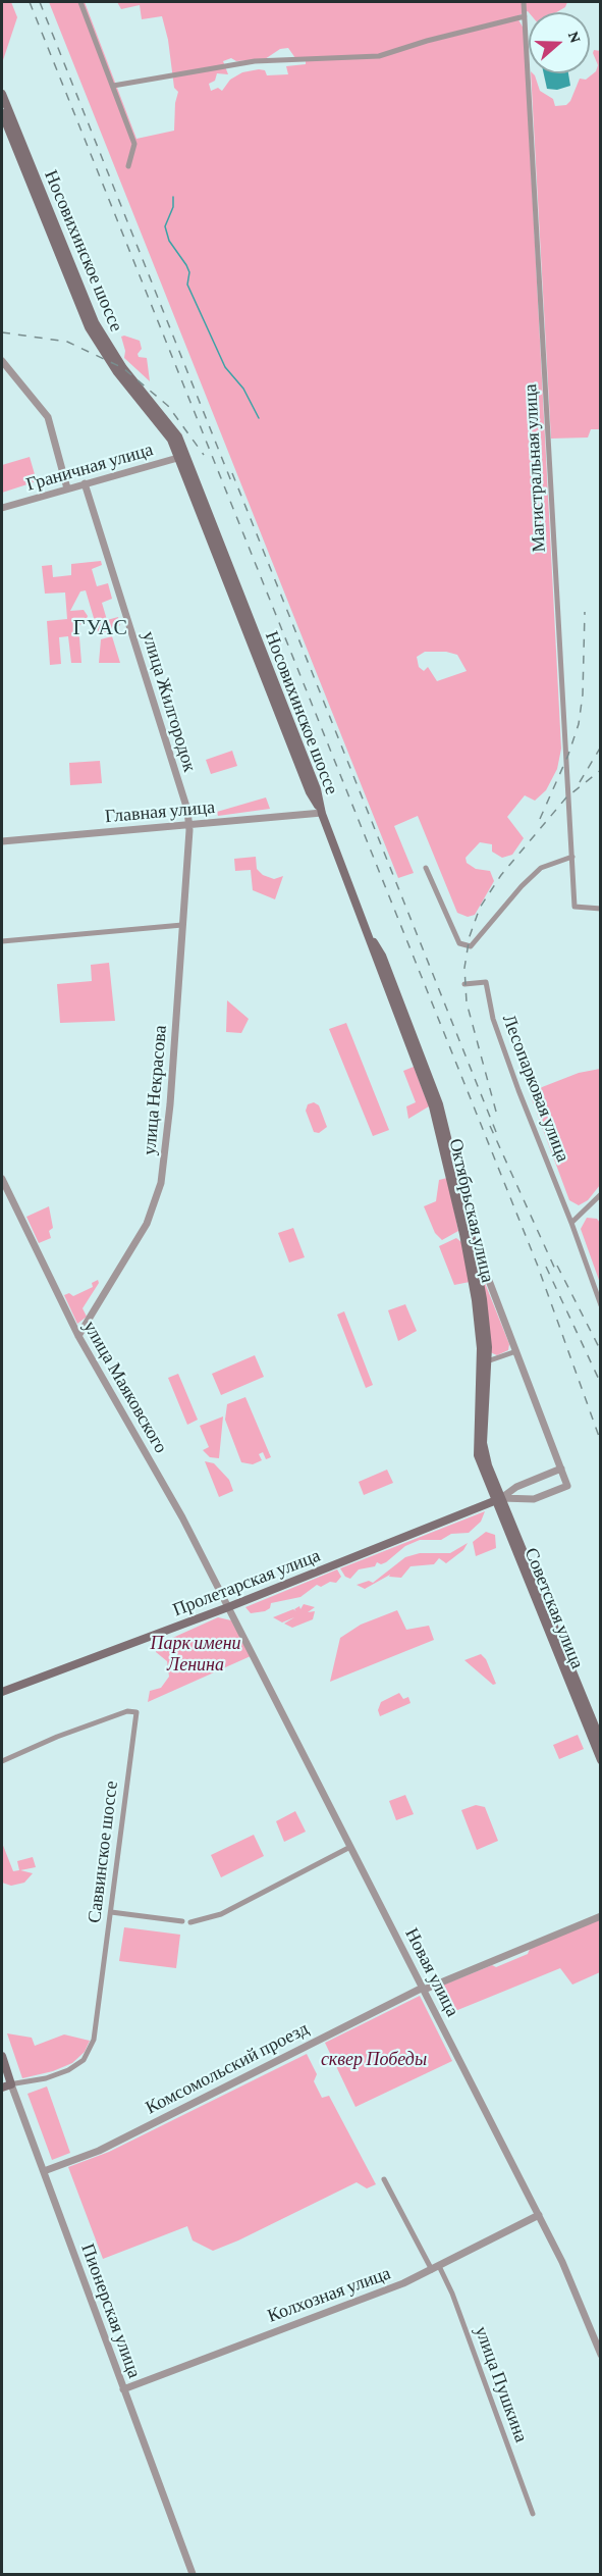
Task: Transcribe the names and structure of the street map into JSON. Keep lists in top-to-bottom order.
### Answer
{
  "streets": {
    "main road": [
      "Носовихинское шоссе",
      "Октябрьская улица",
      "Пролетарская улица",
      "Советская улица",
      "Пионерская улица"
    ],
    "street": [
      "Граничная улица",
      "Магистральная улица",
      "улица Жилгородок",
      "Главная улица",
      "Лесопарковая улица",
      "улица Некрасова",
      "улица Маяковского",
      "Саввинское шоссе",
      "Новая улица",
      "Комсомольский проезд",
      "Колхозная улица",
      "улица Пушкина"
    ]
  },
  "crossings": [
    ["Носовихинское шоссе", "Граничная улица"],
    ["Носовихинское шоссе", "Главная улица"],
    ["Носовихинское шоссе", "Октябрьская улица"],
    ["Граничная улица", "улица Жилгородок"],
    ["улица Жилгородок", "Главная улица"],
    ["улица Жилгородок", "улица Некрасова"],
    ["Главная улица", "улица Некрасова"],
    ["Главная улица", "Октябрьская улица"],
    ["улица Некрасова", "улица Маяковского"],
    ["Октябрьская улица", "Пролетарская улица"],
    ["Октябрьская улица", "Советская улица"],
    ["улица Маяковского", "Пролетарская улица"],
    ["улица Маяковского", "Новая улица"],
    ["Пролетарская улица", "Советская улица"],
    ["Пролетарская улица", "Новая улица"],
    ["Саввинское шоссе", "Пионерская улица"],
    ["Новая улица", "Комсомольский проезд"],
    ["Новая улица", "Колхозная улица"],
    ["Комсомольский проезд", "Пионерская улица"],
    ["Колхозная улица", "Пионерская улица"],
    ["Колхозная улица", "улица Пушкина"]
  ],
  "districts": ["ГУАС"],
  "parks": ["Парк имени Ленина", "сквер Победы"],
  "north": "right"
}
